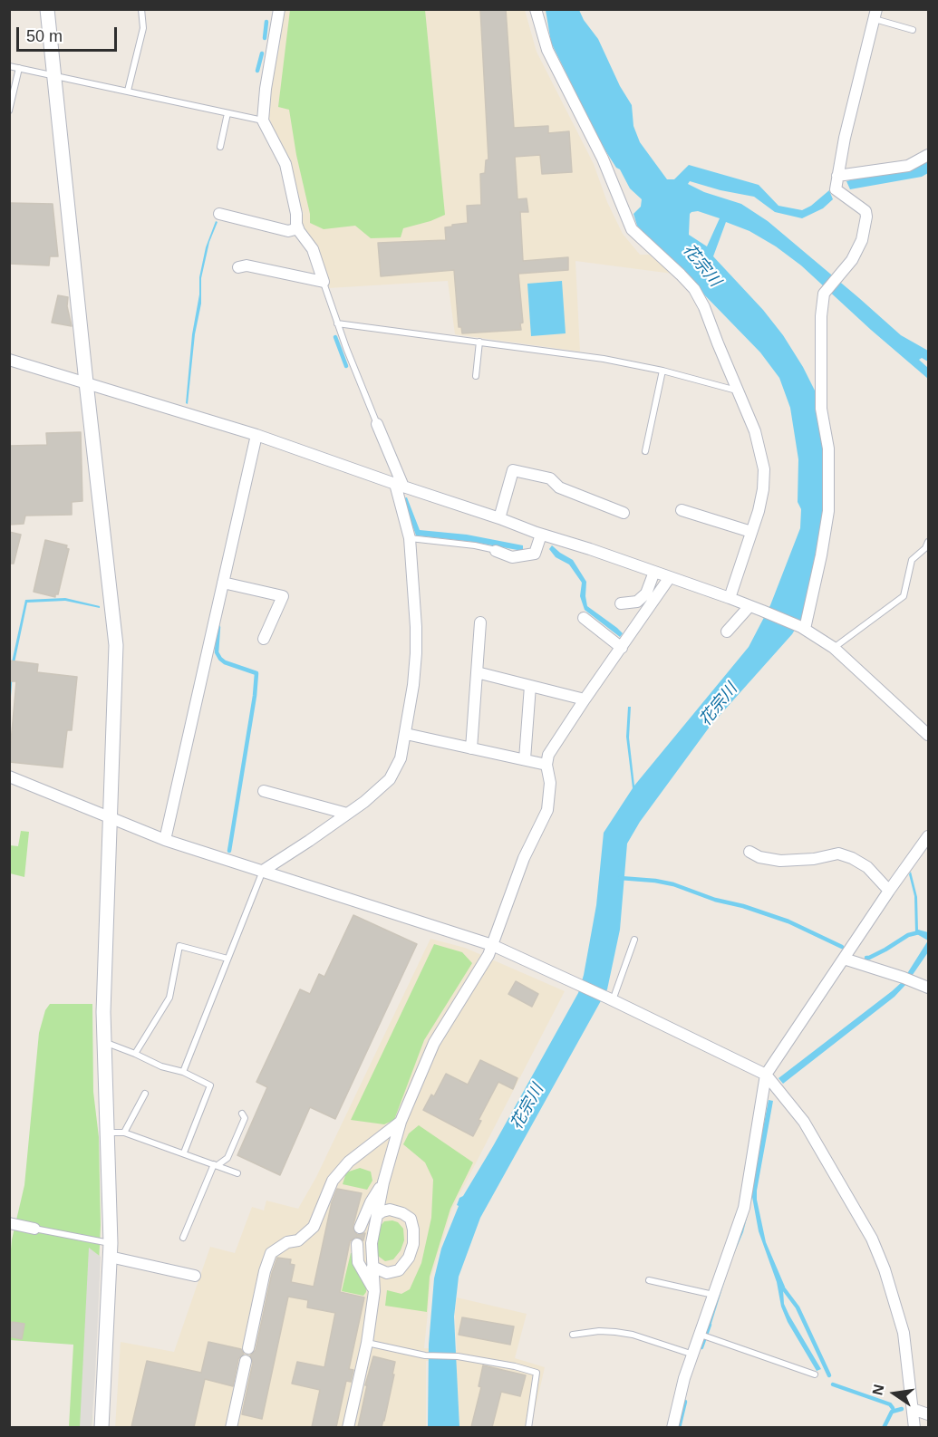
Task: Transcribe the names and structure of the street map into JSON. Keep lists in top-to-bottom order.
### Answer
{
  "water": ["花宗川"],
  "scale_bar": "50 m",
  "north": "left"
}
